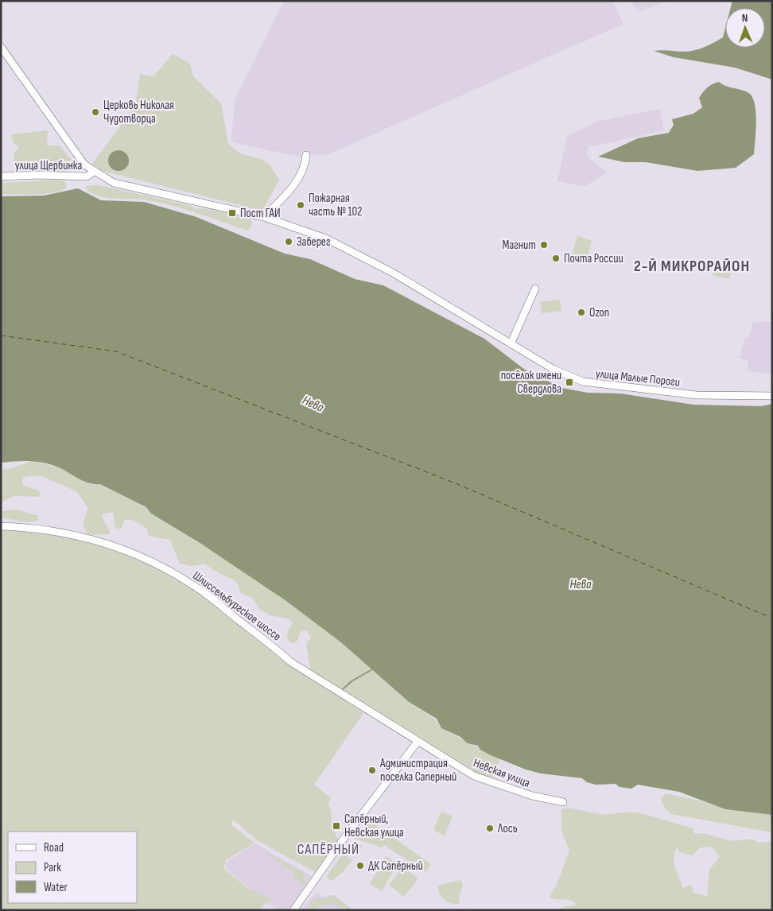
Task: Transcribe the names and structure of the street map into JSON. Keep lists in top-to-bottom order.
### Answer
{
  "streets": {
    "street": [
      "улица Щербинка",
      "улица Малые Пороги",
      "Шлиссельбургское шоссе",
      "Невская улица"
    ]
  },
  "crossings": [
    ["улица Щербинка", "улица Малые Пороги"],
    ["Шлиссельбургское шоссе", "Невская улица"]
  ],
  "districts": ["2-Й МИКРОРАЙОН", "САПЁРНЫЙ"],
  "water": ["Нева"],
  "places": {
    "other": [
      "Церковь Николая Чудотворца",
      "Пожарная часть № 102",
      "Заберег",
      "Магнит",
      "Почта России",
      "Ozon",
      "Администрация поселка Саперный",
      "Лось",
      "ДК Сапёрный"
    ],
    "transit": ["Пост ГАИ", "посёлок имени Свердлова", "Сапёрный, Невская улица"]
  },
  "legend": ["Road", "Park", "Water"],
  "north": "top"
}
